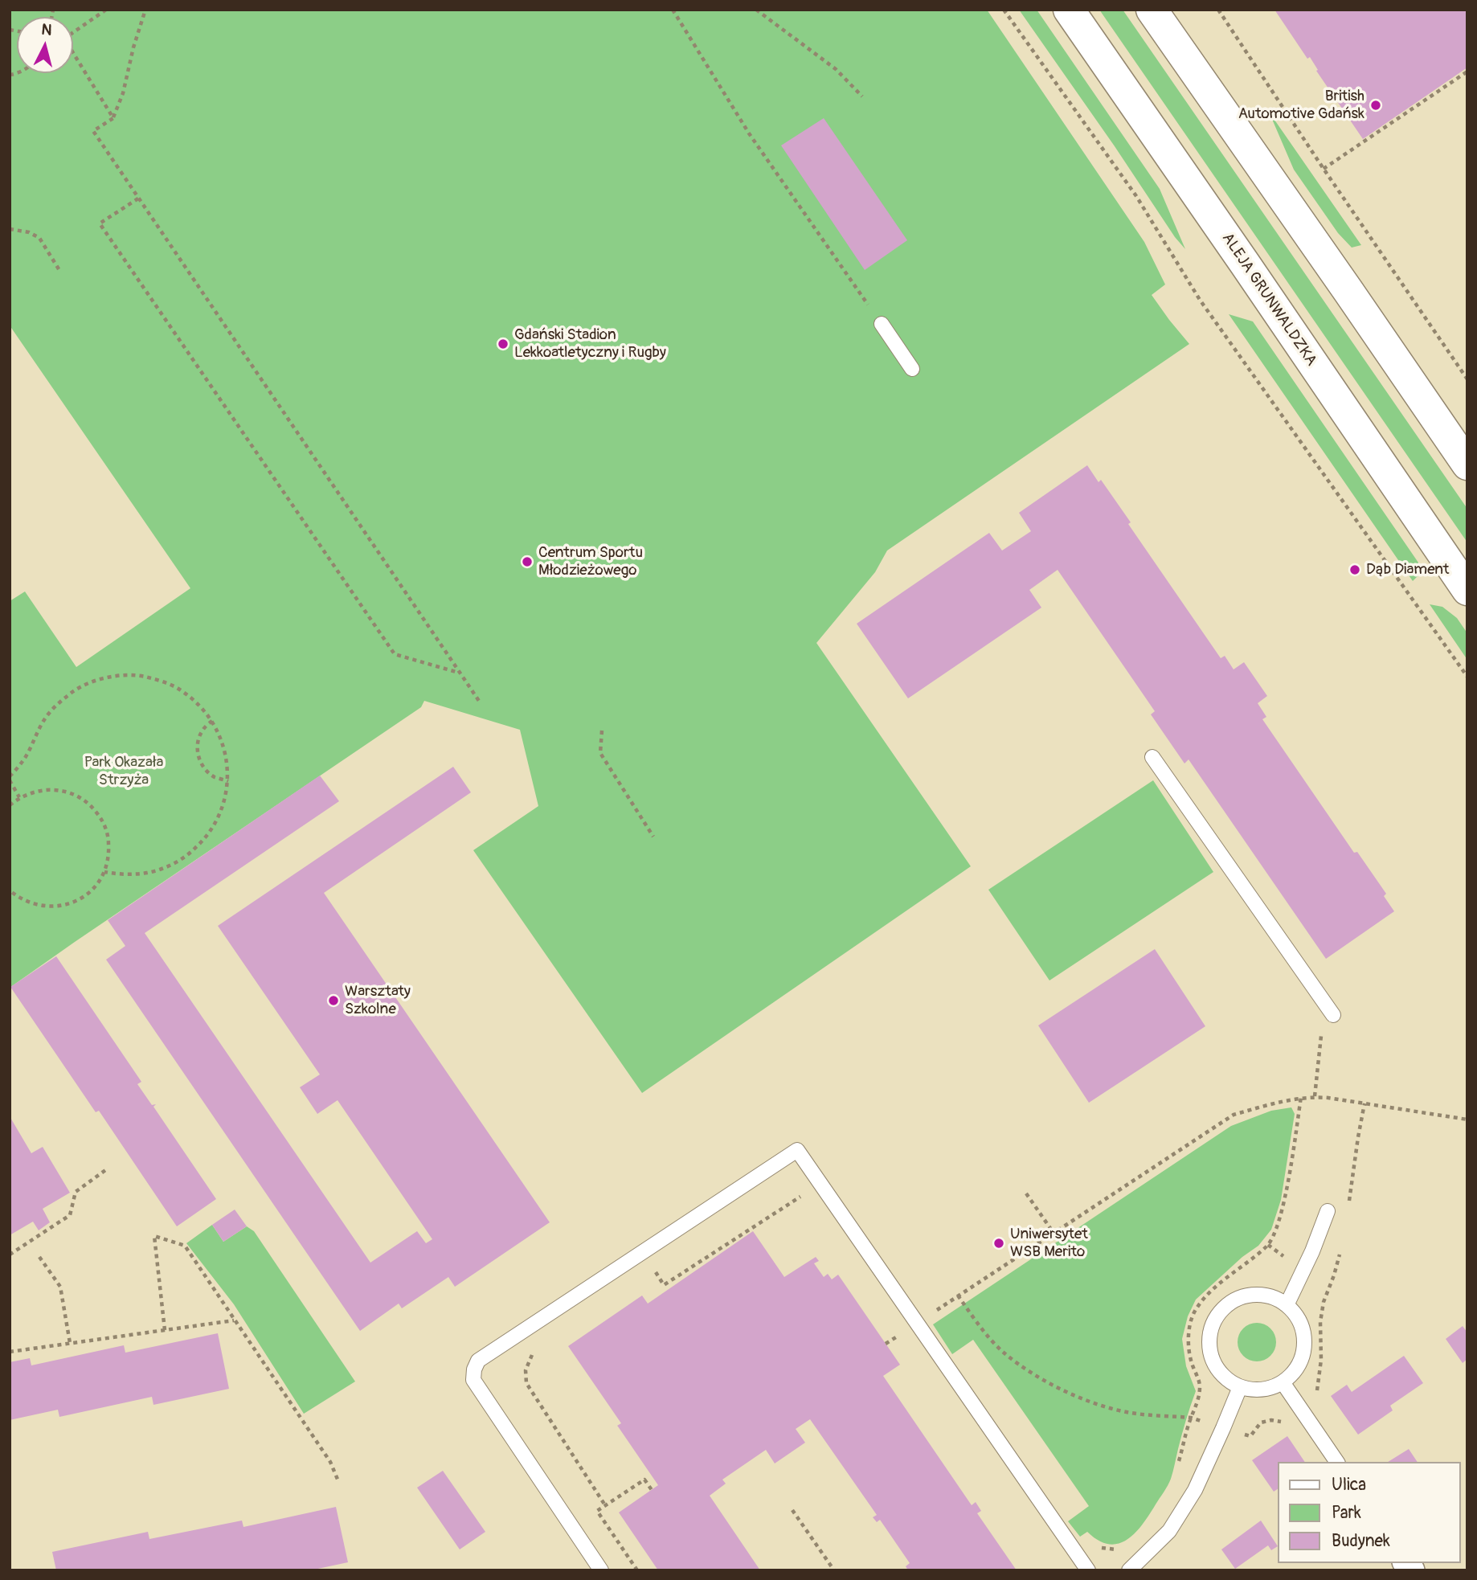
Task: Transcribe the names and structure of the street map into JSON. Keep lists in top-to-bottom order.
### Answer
{
  "streets": {
    "main road": ["ALEJA GRUNWALDZKA"]
  },
  "parks": ["Park Okazała Strzyża"],
  "places": [
    "British Automotive Gdańsk",
    "Gdański Stadion Lekkoatletyczny i Rugby",
    "Centrum Sportu Młodzieżowego",
    "Dąb Diament",
    "Warsztaty Szkolne",
    "Uniwersytet WSB Merito"
  ],
  "legend": ["Ulica", "Park", "Budynek"],
  "north": "top"
}
